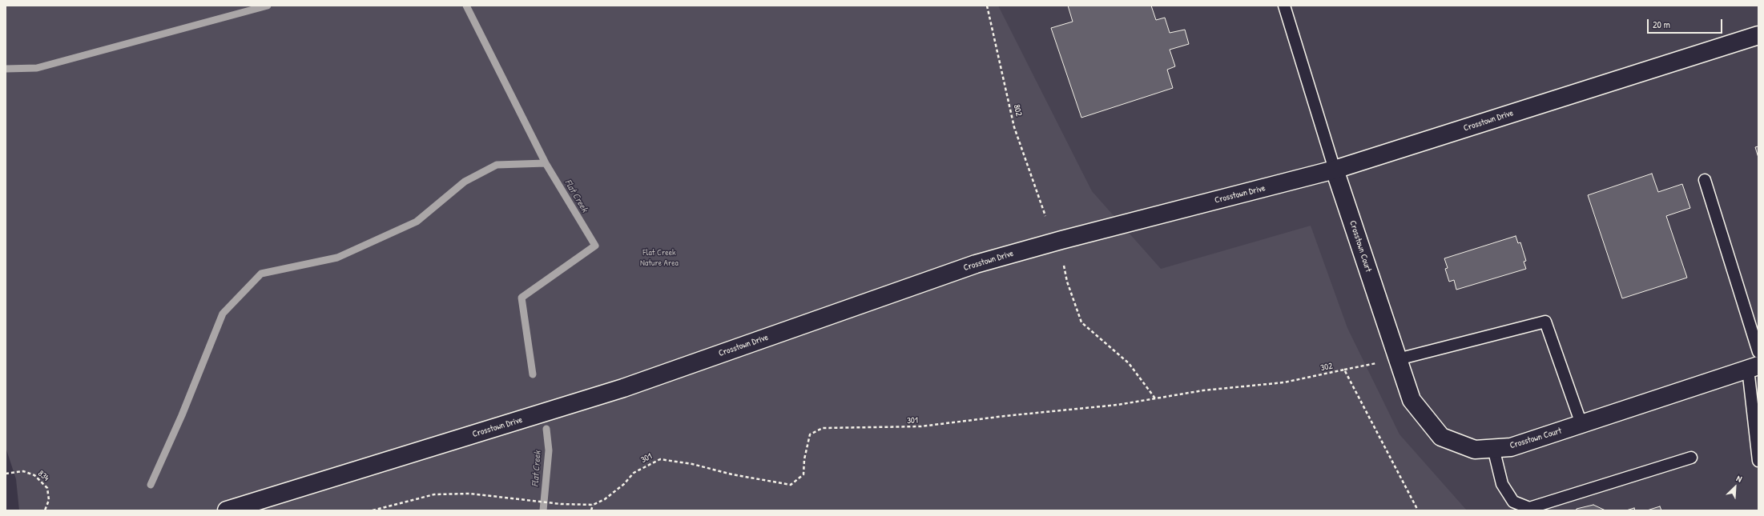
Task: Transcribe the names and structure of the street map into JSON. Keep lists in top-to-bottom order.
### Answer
{
  "streets": {
    "street": ["Crosstown Drive", "Crosstown Court"],
    "path": [
      "802",
      "302",
      "301",
      "834"
    ]
  },
  "crossings": [
    ["Crosstown Drive", "Crosstown Court"],
    ["302", "301"]
  ],
  "water": ["Flat Creek"],
  "parks": ["Flat Creek Nature Area"],
  "scale_bar": "20 m",
  "north": "top right"
}
